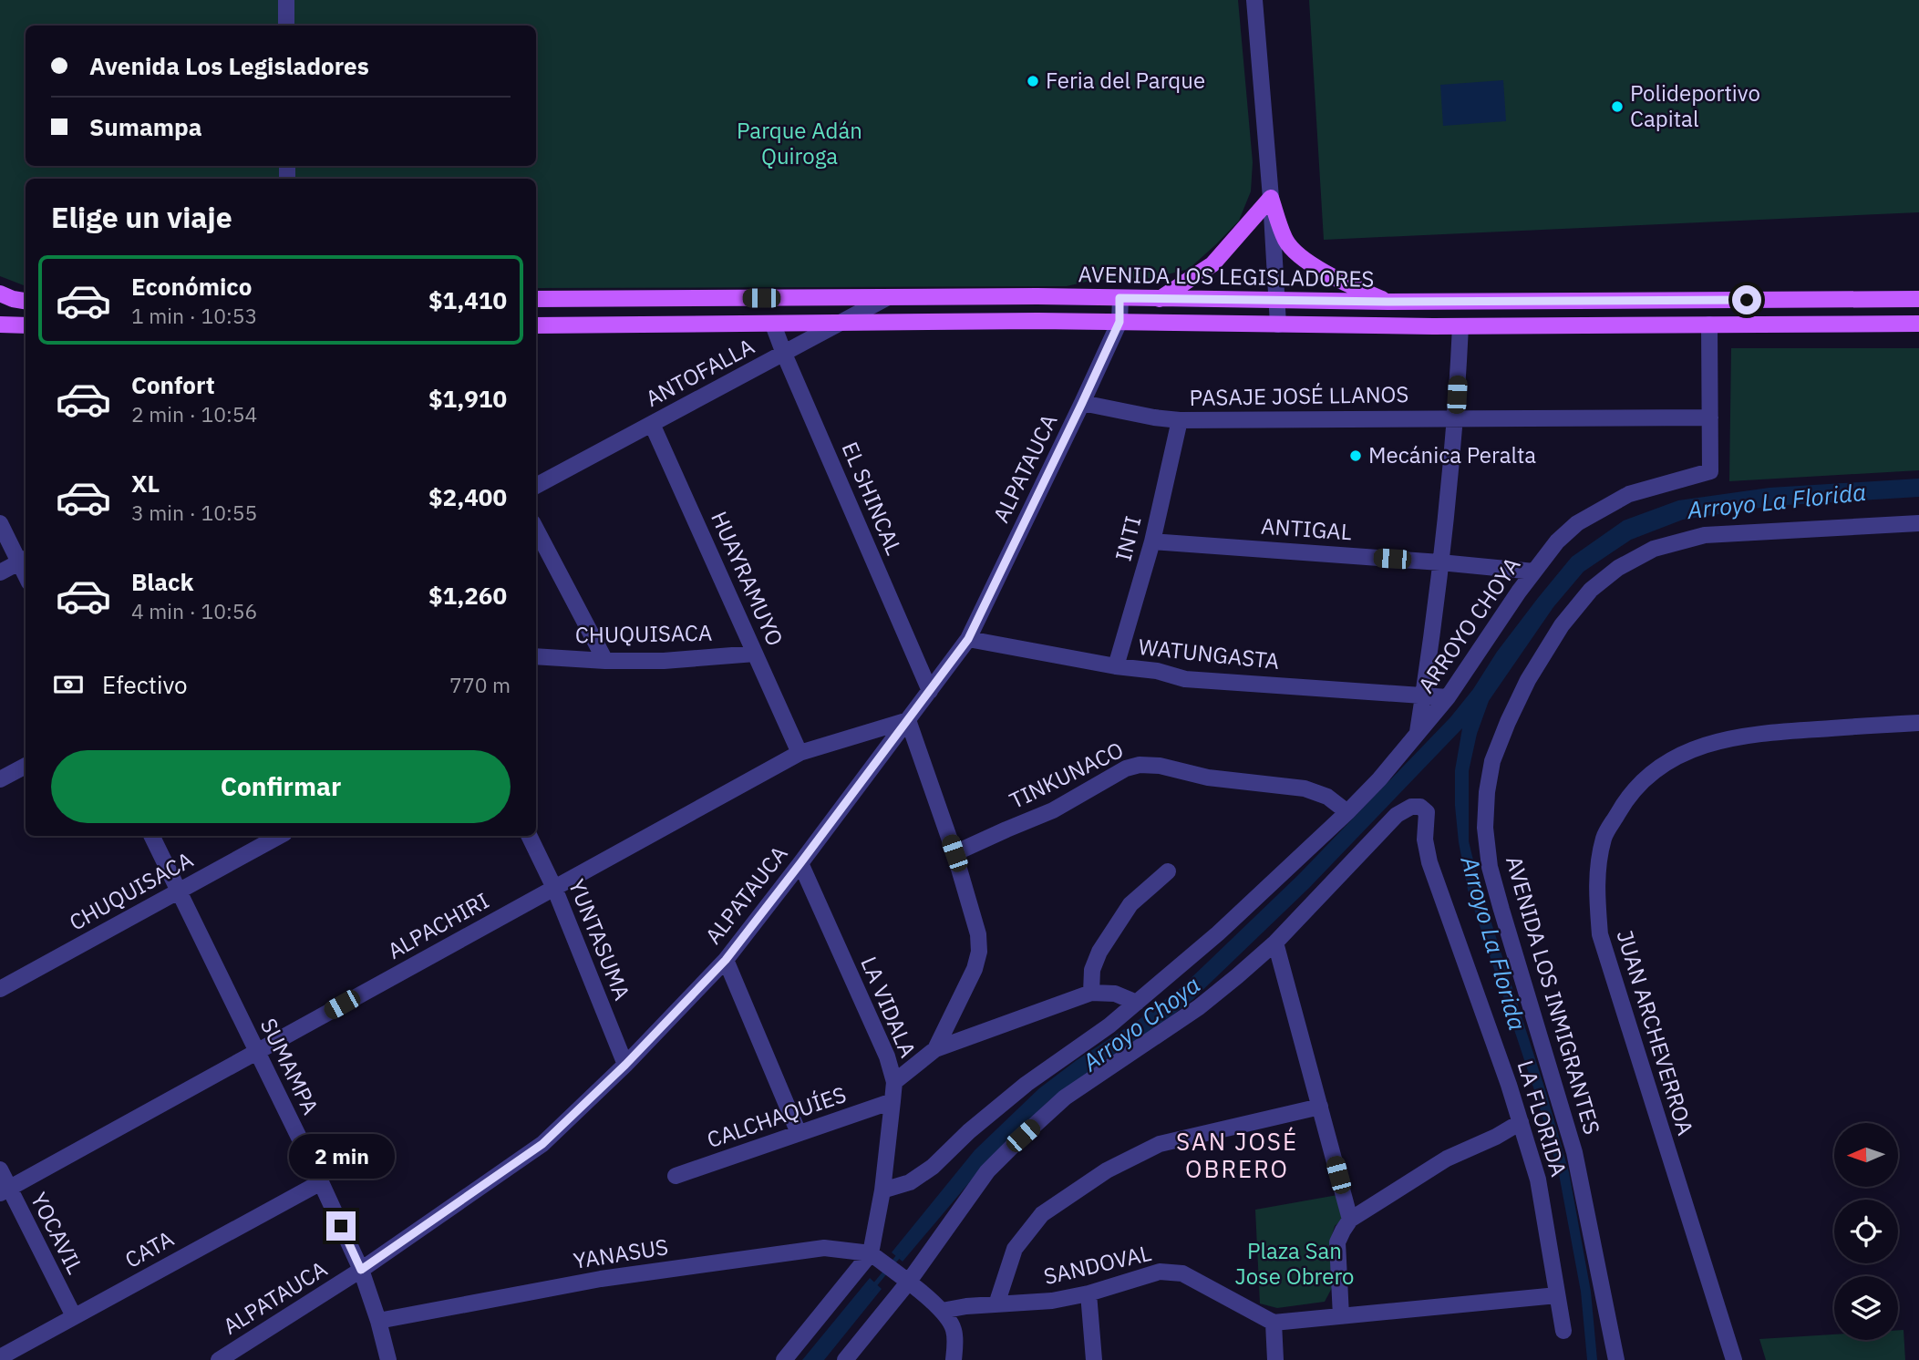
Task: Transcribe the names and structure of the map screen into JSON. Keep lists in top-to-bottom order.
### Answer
{
  "streets": {
    "main road": ["AVENIDA LOS LEGISLADORES"],
    "street": [
      "ANTOFALLA",
      "PASAJE JOSÉ LLANOS",
      "ALPATAUCA",
      "EL SHINCAL",
      "ANTIGAL",
      "INTI",
      "HUAYRAMUYO",
      "ARROYO CHOYA",
      "CHUQUISACA",
      "WATUNGASTA",
      "TINKUNACO",
      "ALPACHIRI",
      "YUNTASUMA",
      "AVENIDA LOS INMIGRANTES",
      "LA VIDALA",
      "JUAN ARCHEVERROA",
      "SUMAMPA",
      "CALCHAQUÍES",
      "LA FLORIDA",
      "YOCAVIL",
      "CATA",
      "YANASUS",
      "SANDOVAL"
    ]
  },
  "crossings": [
    ["AVENIDA LOS LEGISLADORES", "ANTOFALLA"],
    ["AVENIDA LOS LEGISLADORES", "ALPATAUCA"],
    ["AVENIDA LOS LEGISLADORES", "EL SHINCAL"],
    ["ANTOFALLA", "EL SHINCAL"],
    ["ANTOFALLA", "HUAYRAMUYO"],
    ["PASAJE JOSÉ LLANOS", "ALPATAUCA"],
    ["PASAJE JOSÉ LLANOS", "INTI"],
    ["PASAJE JOSÉ LLANOS", "ARROYO CHOYA"],
    ["ALPATAUCA", "EL SHINCAL"],
    ["ALPATAUCA", "WATUNGASTA"],
    ["ALPATAUCA", "ALPACHIRI"],
    ["ALPATAUCA", "YUNTASUMA"],
    ["ALPATAUCA", "LA VIDALA"],
    ["ALPATAUCA", "SUMAMPA"],
    ["ANTIGAL", "INTI"],
    ["ANTIGAL", "ARROYO CHOYA"],
    ["INTI", "WATUNGASTA"],
    ["HUAYRAMUYO", "CHUQUISACA"],
    ["HUAYRAMUYO", "ALPACHIRI"],
    ["ARROYO CHOYA", "WATUNGASTA"],
    ["ARROYO CHOYA", "TINKUNACO"],
    ["ARROYO CHOYA", "LA VIDALA"],
    ["CHUQUISACA", "SUMAMPA"],
    ["ALPACHIRI", "YUNTASUMA"],
    ["ALPACHIRI", "SUMAMPA"],
    ["ALPACHIRI", "YOCAVIL"],
    ["LA VIDALA", "CALCHAQUÍES"],
    ["LA VIDALA", "YANASUS"],
    ["SUMAMPA", "CATA"],
    ["SUMAMPA", "YANASUS"],
    ["YOCAVIL", "CATA"]
  ],
  "districts": ["SAN JOSÉ OBRERO"],
  "water": ["Arroyo La Florida", "Arroyo Choya"],
  "parks": ["Parque Adán Quiroga", "Plaza San Jose Obrero"],
  "places": ["Feria del Parque", "Polideportivo Capital", "Mecánica Peralta"],
  "north": "left",
  "page": {
    "banner": ["Avenida Los Legisladores", "Sumampa"],
    "heading": "Elige un viaje",
    "list": [
      {
        "name": "Económico",
        "note": "1 min · 10:53",
        "value": "$1,410"
      },
      {
        "name": "Confort",
        "note": "2 min · 10:54",
        "value": "$1,910"
      },
      {
        "name": "XL",
        "note": "3 min · 10:55",
        "value": "$2,400"
      },
      {
        "name": "Black",
        "note": "4 min · 10:56",
        "value": "$1,260"
      }
    ],
    "pay": ["Efectivo", "770 m"],
    "buttons": "Confirmar",
    "bubble": "2 min"
  }
}
